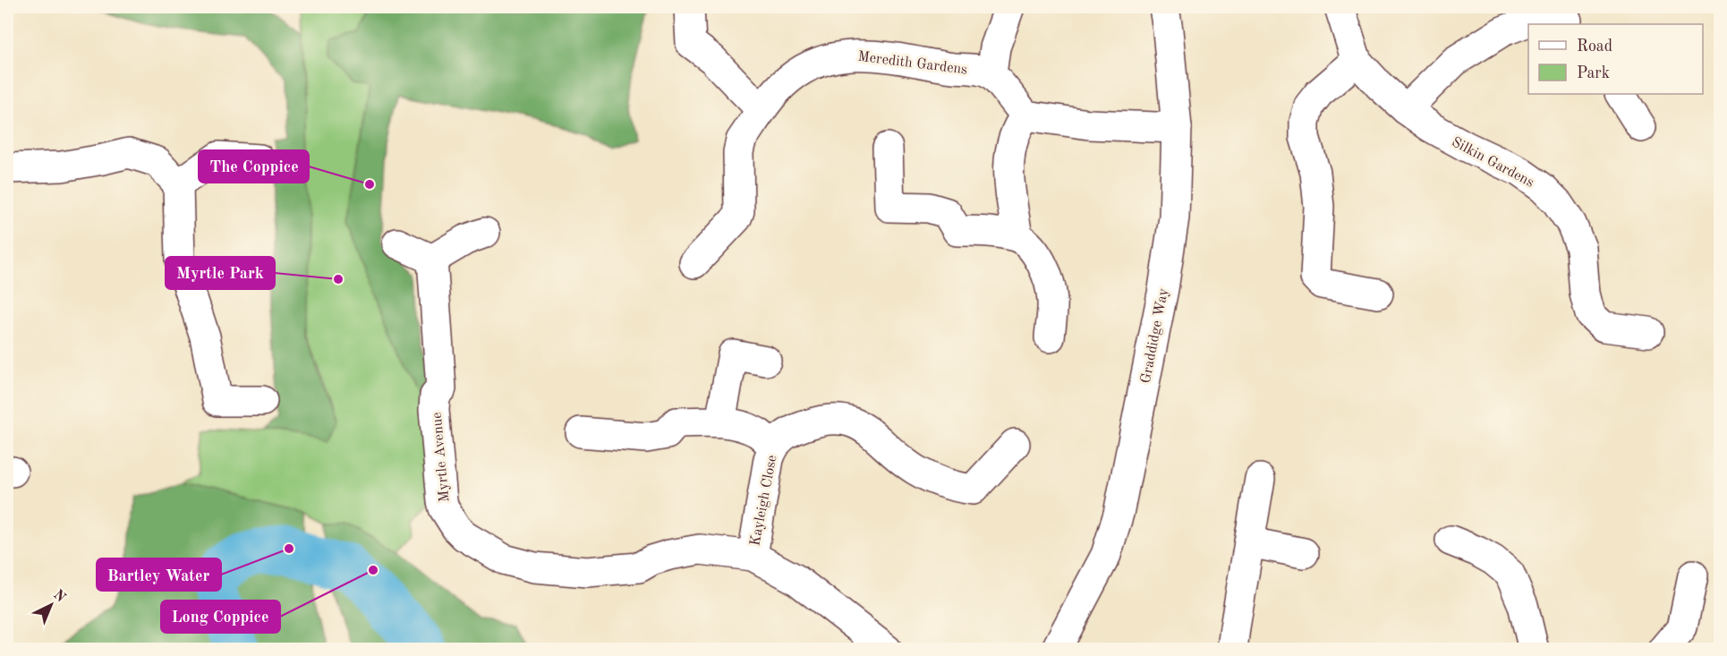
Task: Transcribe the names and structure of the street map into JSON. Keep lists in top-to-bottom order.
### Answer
{
  "streets": {
    "street": [
      "Meredith Gardens",
      "Silkin Gardens",
      "Graddidge Way",
      "Myrtle Avenue",
      "Kayleigh Close"
    ]
  },
  "crossings": [
    ["Myrtle Avenue", "Kayleigh Close"]
  ],
  "places": [
    "The Coppice",
    "Myrtle Park",
    "Bartley Water",
    "Long Coppice"
  ],
  "legend": ["Road", "Park"],
  "north": "top right"
}
